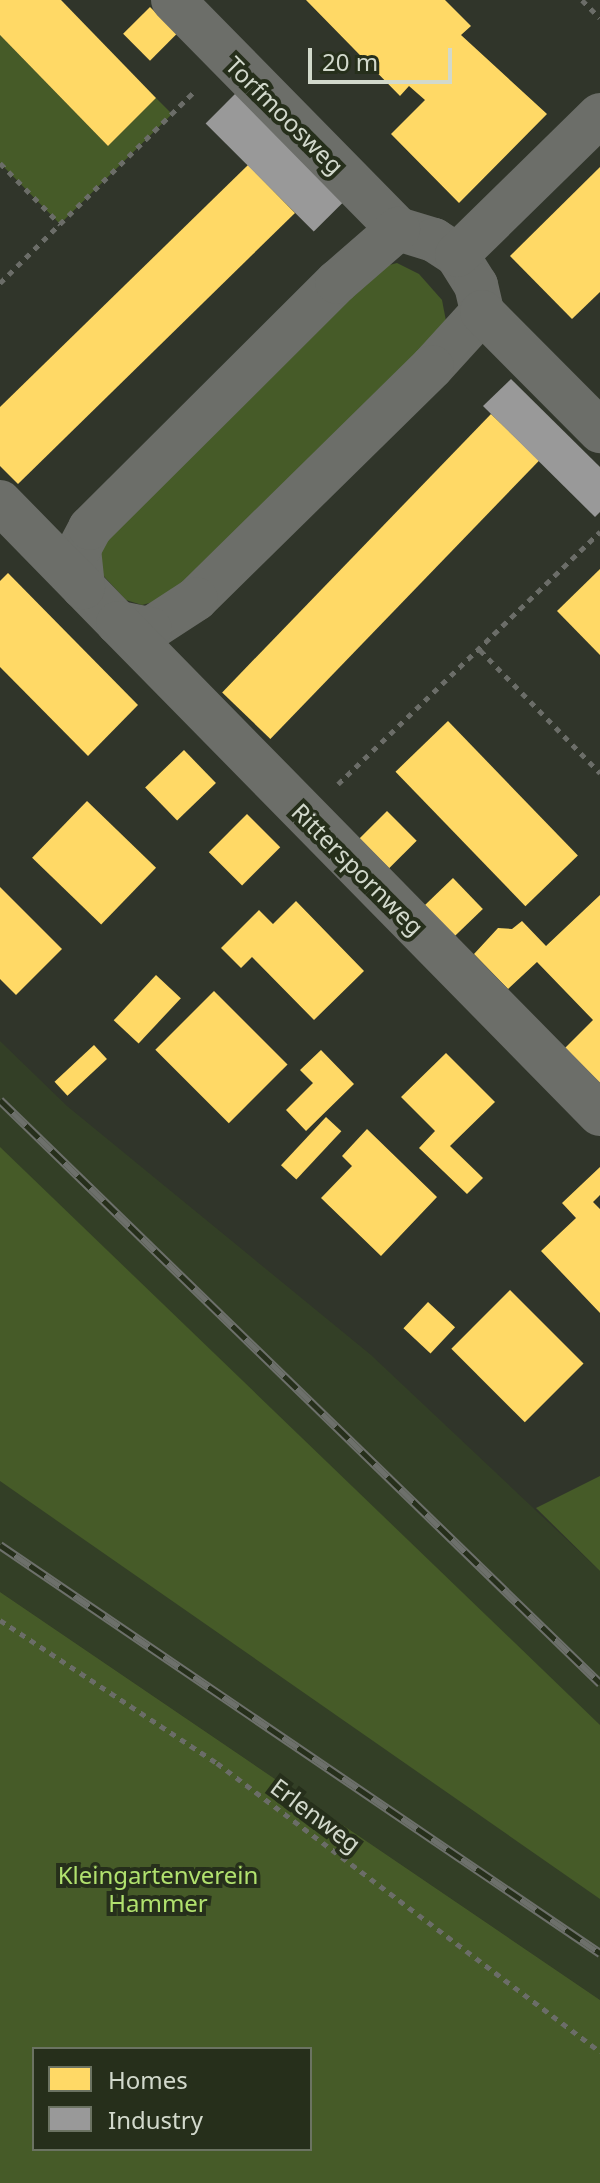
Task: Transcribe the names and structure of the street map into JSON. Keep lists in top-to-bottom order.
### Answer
{
  "streets": {
    "street": ["Torfmoosweg", "Ritterspornweg"],
    "path": ["Erlenweg"]
  },
  "parks": ["Kleingartenverein Hammer"],
  "legend": ["Homes", "Industry"],
  "scale_bar": "20 m"
}
